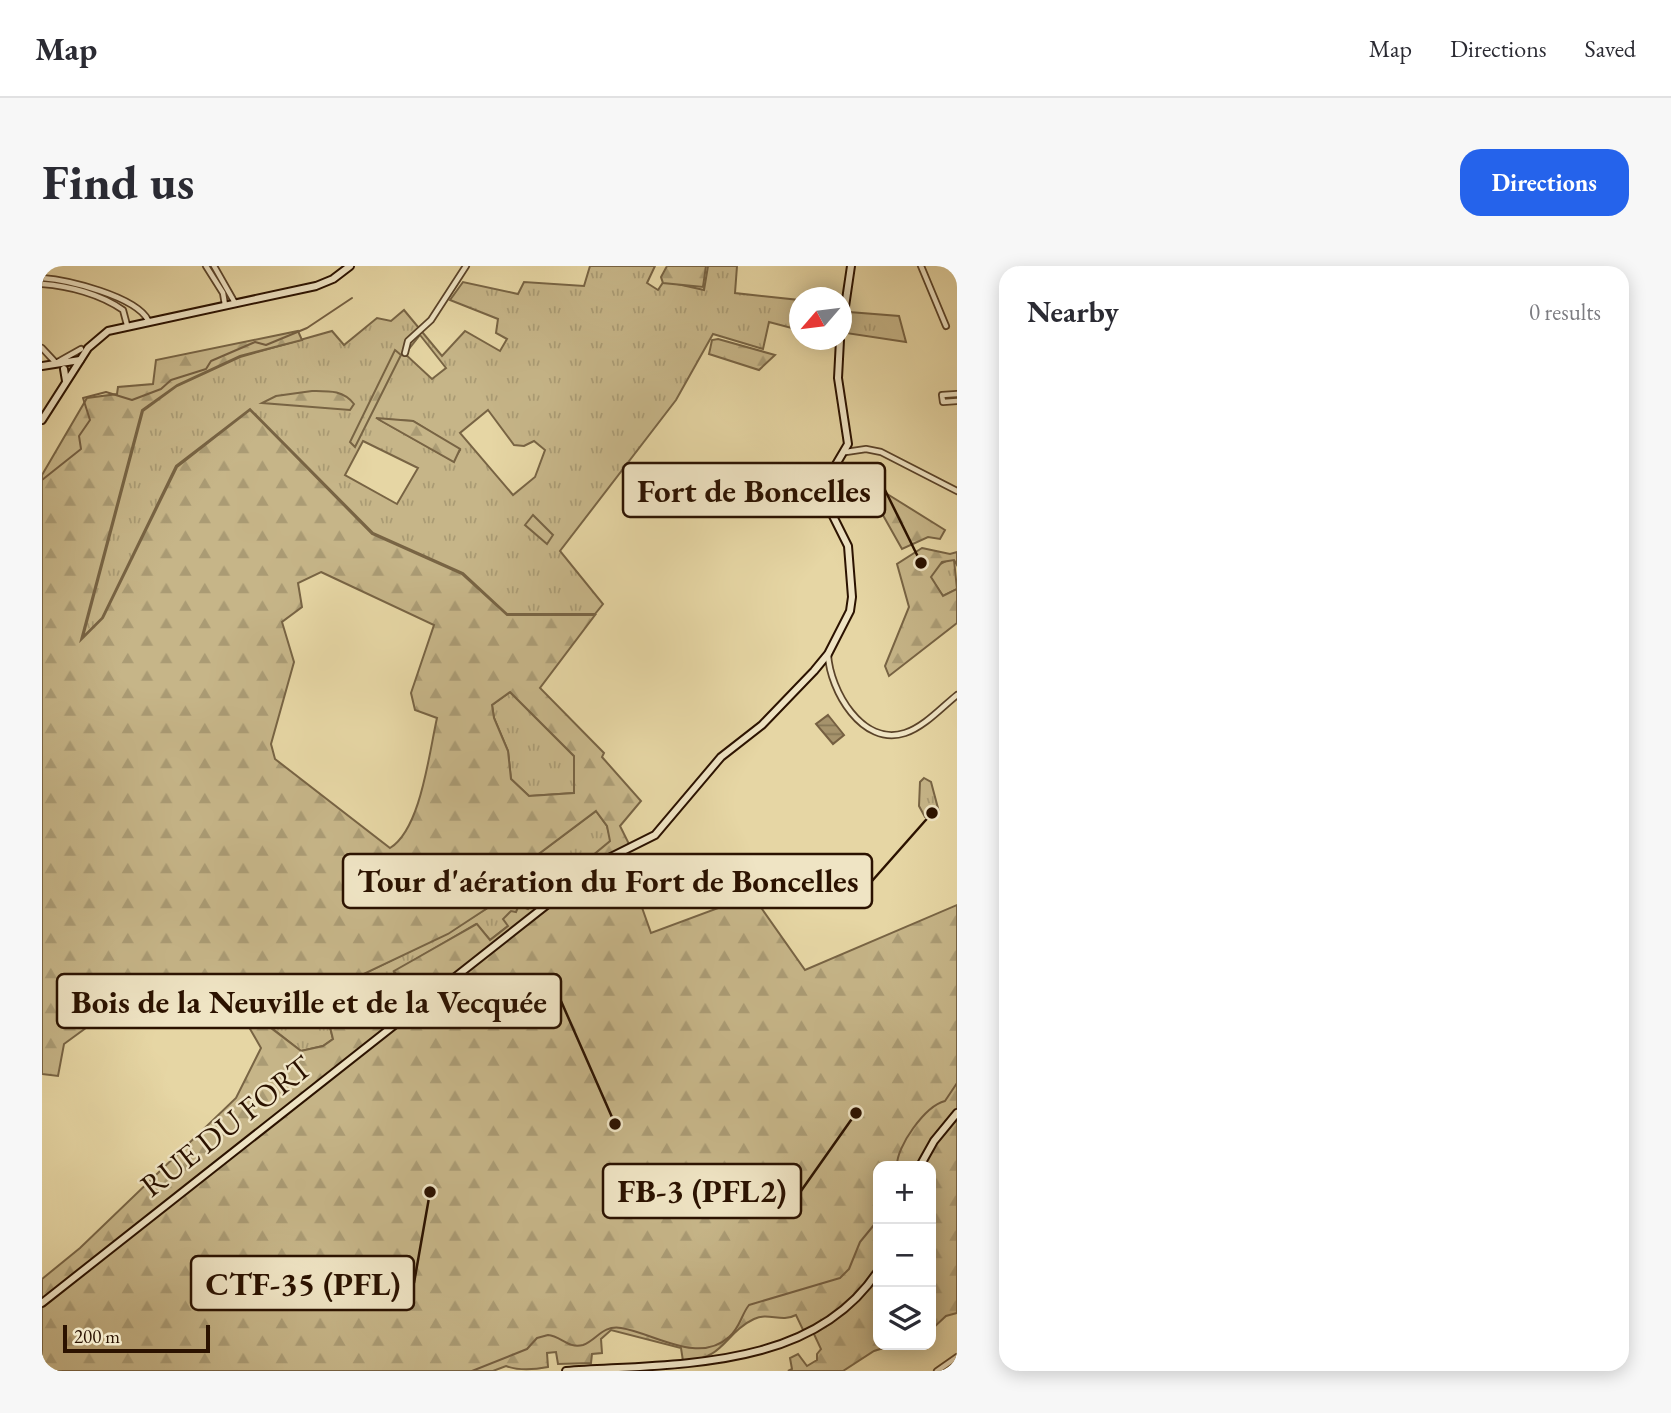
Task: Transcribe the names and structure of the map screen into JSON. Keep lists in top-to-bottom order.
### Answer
{
  "streets": {
    "street": ["RUE DU FORT"]
  },
  "places": [
    "Fort de Boncelles",
    "Tour d'aération du Fort de Boncelles",
    "FB-3 (PFL2)",
    "Bois de la Neuville et de la Vecquée",
    "CTF-35 (PFL)"
  ],
  "scale_bar": "200 m",
  "north": "bottom left",
  "page": {
    "header": "Map",
    "nav": ["Map", "Directions", "Saved"],
    "buttons": "Directions",
    "title": "Find us",
    "heading": ["Nearby", "0 results"],
    "map_buttons": ["+", "−"],
    "scale": "200 m"
  }
}
